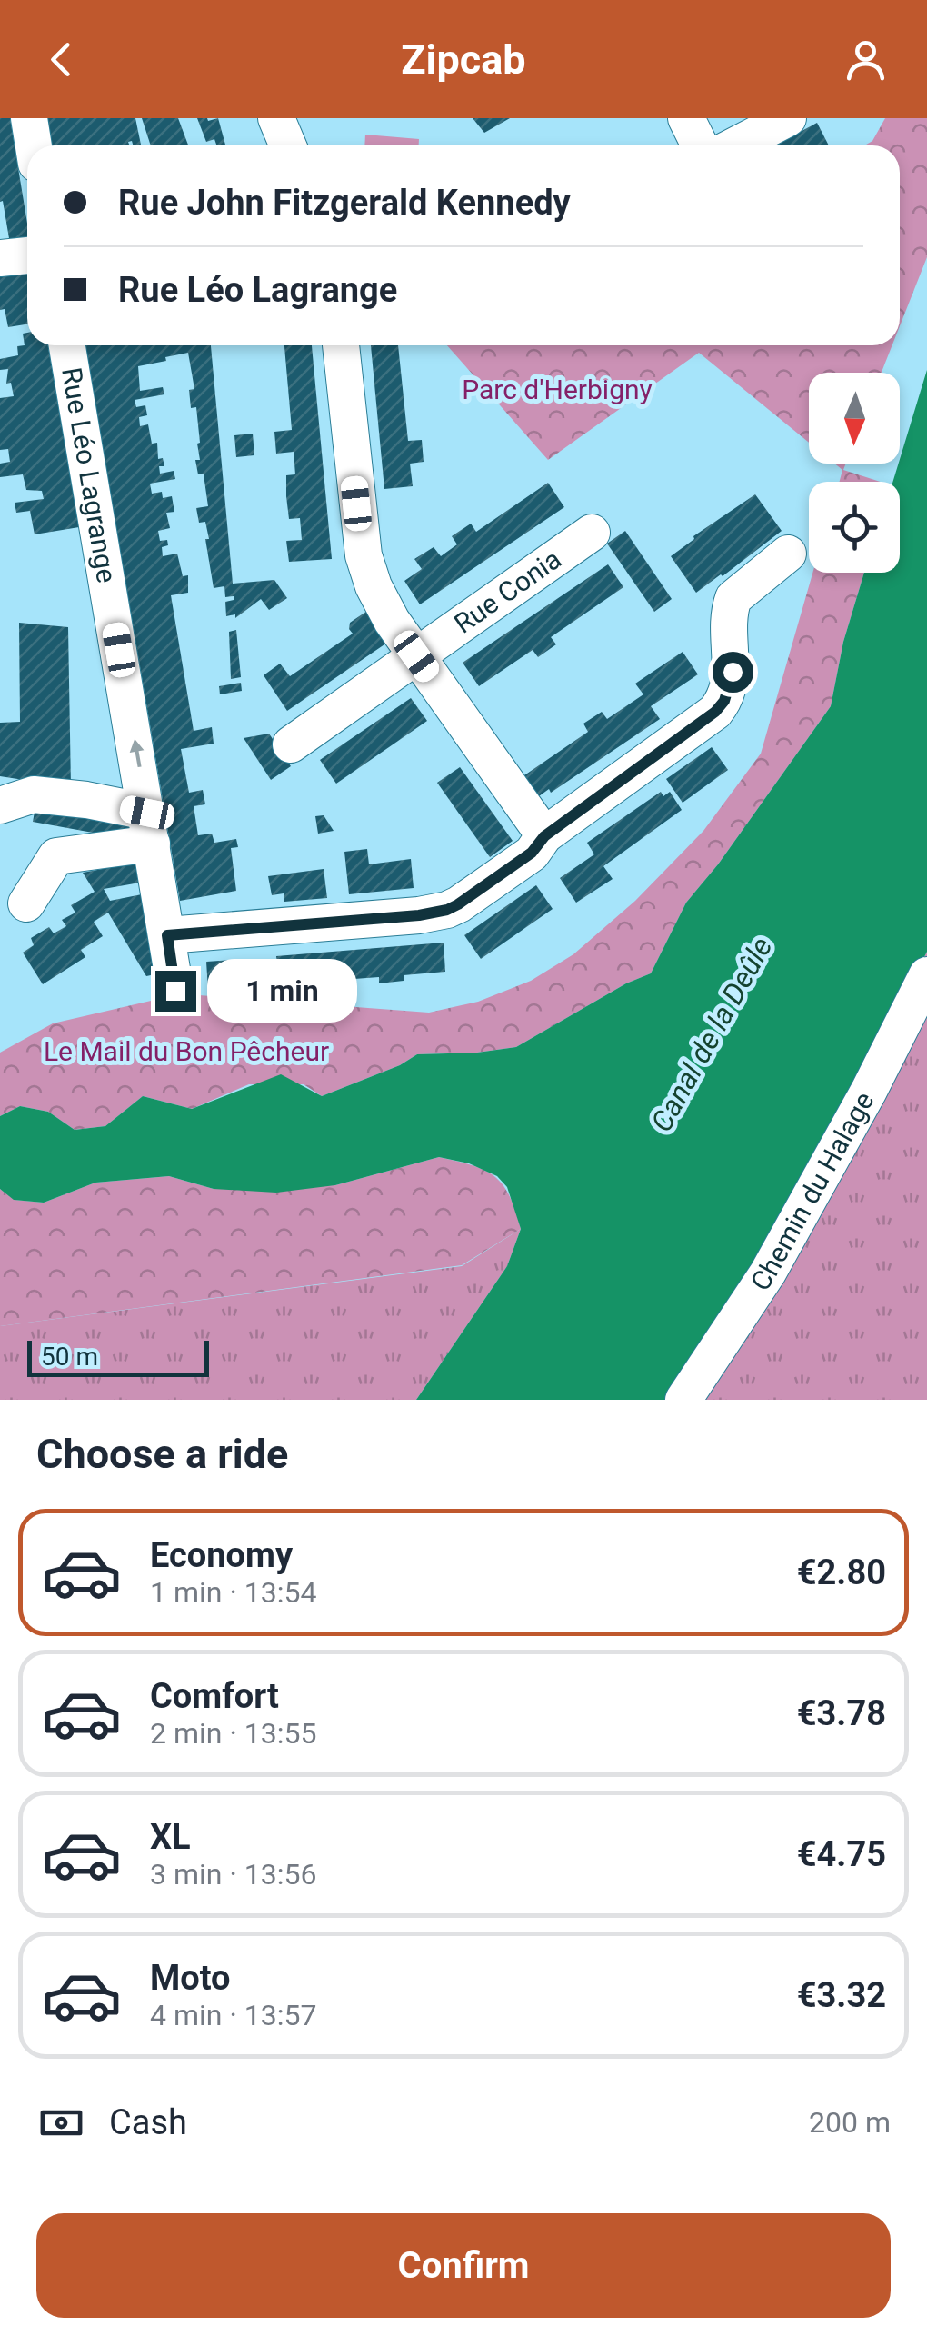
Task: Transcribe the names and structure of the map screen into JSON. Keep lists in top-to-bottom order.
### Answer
{
  "streets": {
    "street": ["Rue Léo Lagrange", "Rue Conia", "Chemin du Halage"]
  },
  "water": ["Canal de la Deûle"],
  "parks": ["Parc d'Herbigny", "Le Mail du Bon Pêcheur"],
  "scale_bar": "50 m",
  "north": "bottom",
  "page": {
    "header": "Zipcab",
    "banner": ["Rue John Fitzgerald Kennedy", "Rue Léo Lagrange"],
    "bubble": "1 min",
    "scale": "50 m",
    "heading": "Choose a ride",
    "list": [
      {
        "name": "Economy",
        "note": "1 min · 13:54",
        "value": "€2.80"
      },
      {
        "name": "Comfort",
        "note": "2 min · 13:55",
        "value": "€3.78"
      },
      {
        "name": "XL",
        "note": "3 min · 13:56",
        "value": "€4.75"
      },
      {
        "name": "Moto",
        "note": "4 min · 13:57",
        "value": "€3.32"
      }
    ],
    "pay": ["Cash", "200 m"],
    "buttons": "Confirm"
  }
}
